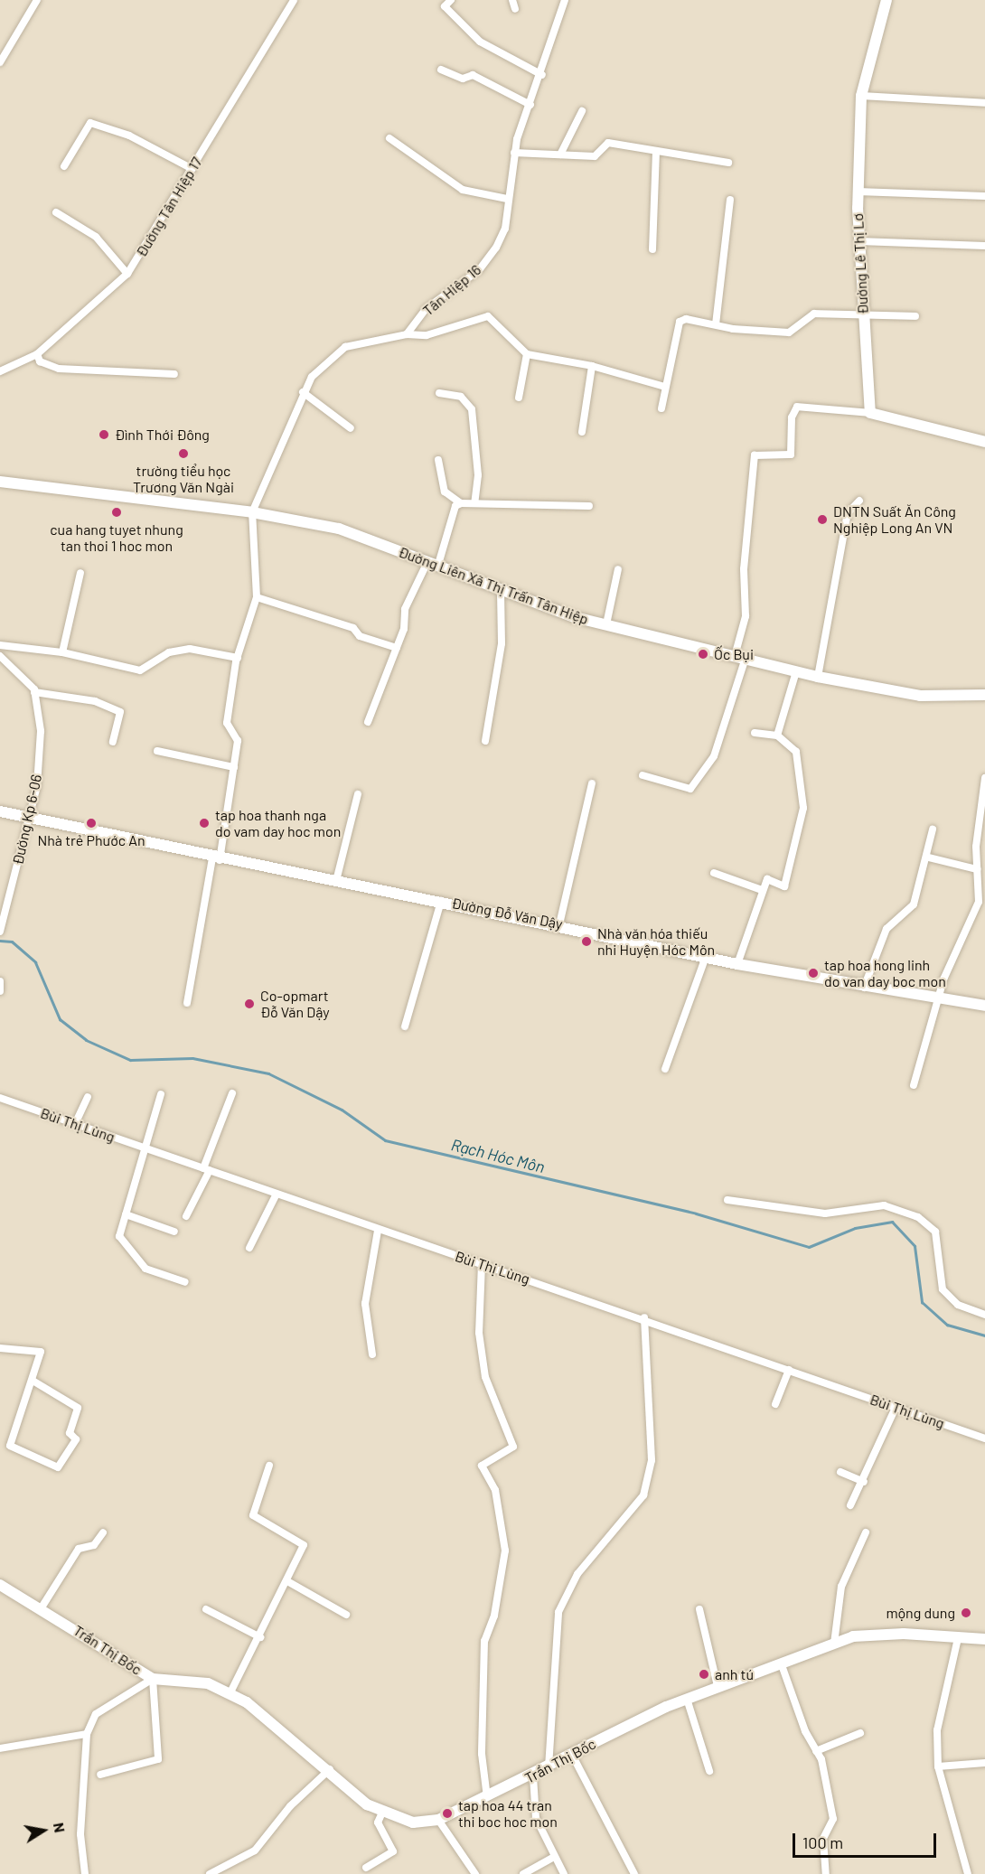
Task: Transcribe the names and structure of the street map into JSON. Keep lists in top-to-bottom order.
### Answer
{
  "streets": {
    "street": [
      "Đường Tân Hiệp 17",
      "Đường Lê Thị Lơ",
      "Tân Hiệp 16",
      "Đường Liên Xã Thị Trấn Tân Hiệp",
      "Đường Kp 6-06",
      "Đường Đỗ Văn Dậy",
      "Bùi Thị Lùng",
      "Trần Thị Bốc"
    ]
  },
  "crossings": [
    ["Đường Kp 6-06", "Đường Đỗ Văn Dậy"]
  ],
  "water": ["Rạch Hóc Môn"],
  "places": [
    "Đình Thới Đông",
    "trường tiểu học Trương Văn Ngài",
    "cua hang tuyet nhung tan thoi 1 hoc mon",
    "DNTN Suất Ăn Công Nghiệp Long An VN",
    "Ốc Bụi",
    "Nhà trẻ Phước An",
    "tap hoa thanh nga do vam day hoc mon",
    "Nhà văn hóa thiếu nhi Huyện Hóc Môn",
    "tap hoa hong linh do van day boc mon",
    "Co-opmart Đỗ Văn Dậy",
    "mộng dung",
    "anh tú",
    "tap hoa 44 tran thi boc hoc mon"
  ],
  "scale_bar": "100 m",
  "north": "right"
}
